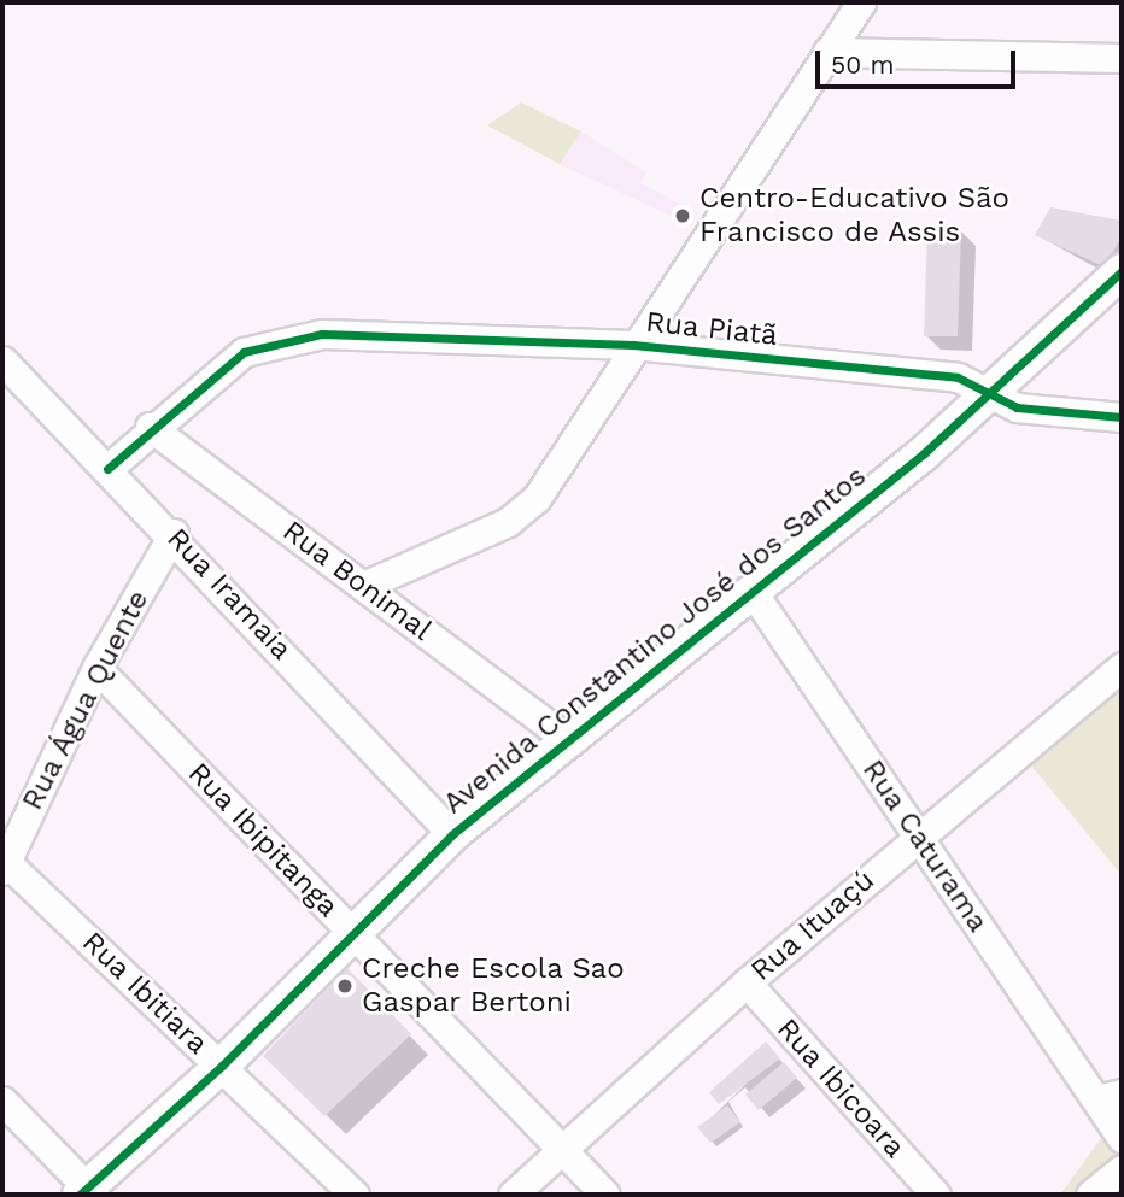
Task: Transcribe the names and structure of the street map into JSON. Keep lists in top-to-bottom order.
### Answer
{
  "streets": {
    "street": [
      "Rua Piatã",
      "Rua Bonimal",
      "Rua Iramaia",
      "Avenida Constantino José dos Santos",
      "Rua Água Quente",
      "Rua Ibipitanga",
      "Rua Caturama",
      "Rua Ituaçú",
      "Rua Ibitiara",
      "Rua Ibicoara"
    ]
  },
  "crossings": [
    ["Rua Piatã", "Rua Bonimal"],
    ["Rua Piatã", "Avenida Constantino José dos Santos"],
    ["Rua Bonimal", "Avenida Constantino José dos Santos"],
    ["Rua Iramaia", "Avenida Constantino José dos Santos"],
    ["Rua Iramaia", "Rua Água Quente"],
    ["Avenida Constantino José dos Santos", "Rua Ibipitanga"],
    ["Avenida Constantino José dos Santos", "Rua Caturama"],
    ["Avenida Constantino José dos Santos", "Rua Ibitiara"],
    ["Rua Água Quente", "Rua Ibipitanga"],
    ["Rua Água Quente", "Rua Ibitiara"],
    ["Rua Ibipitanga", "Rua Ituaçú"],
    ["Rua Caturama", "Rua Ituaçú"],
    ["Rua Ituaçú", "Rua Ibicoara"]
  ],
  "places": ["Centro-Educativo São Francisco de Assis", "Creche Escola Sao Gaspar Bertoni"],
  "scale_bar": "50 m"
}
